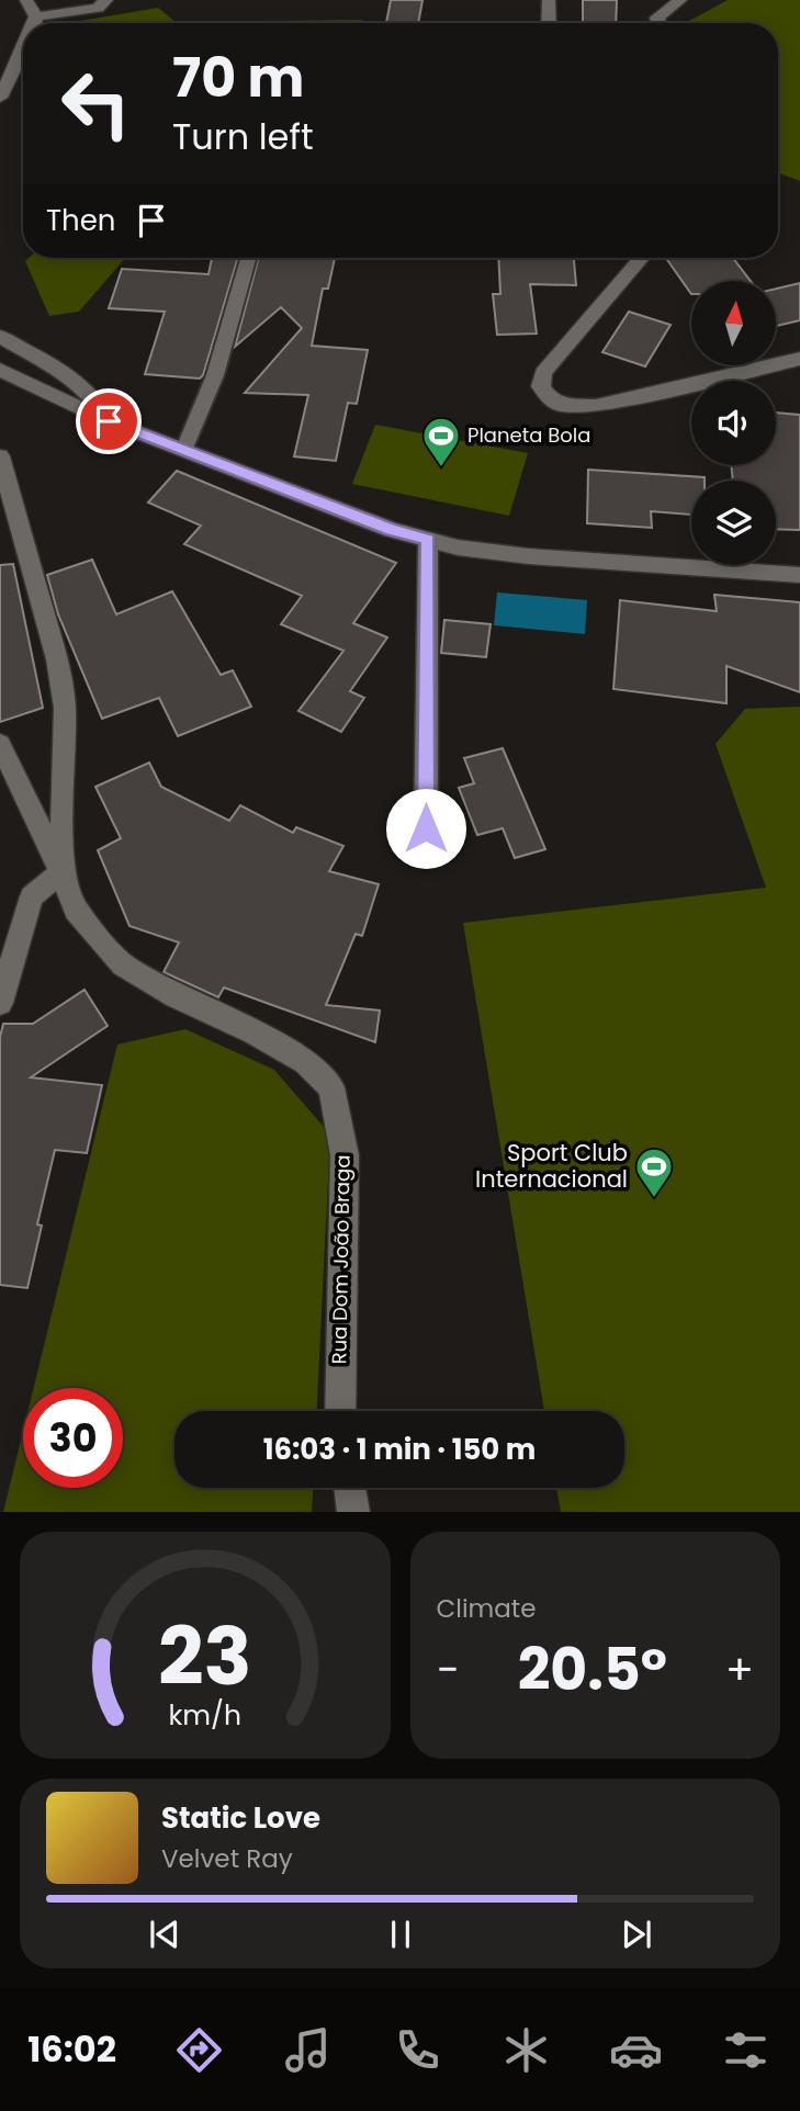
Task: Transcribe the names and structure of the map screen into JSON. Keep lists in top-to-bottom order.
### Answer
{
  "streets": {
    "street": ["Rua Dom João Braga"]
  },
  "places": {
    "sports": ["Planeta Bola", "Sport Club Internacional"]
  },
  "north": "top",
  "page": {
    "turn": ["70 m", "Turn left"],
    "then": "Then",
    "limit": "30",
    "trip": "16:03 · 1 min · 150 m",
    "tile": "Climate",
    "heat": ["−", "20.5°", "+"],
    "song": ["Static Love", "Velvet Ray"],
    "tabs": "16:02",
    "gauge": ["23", "km/h"]
  }
}
